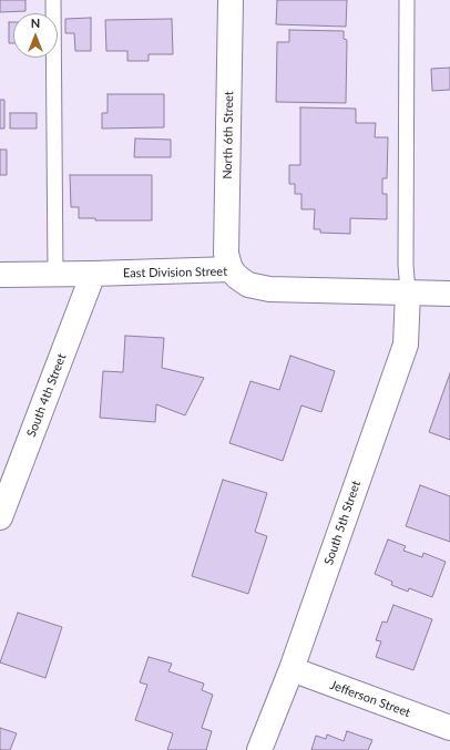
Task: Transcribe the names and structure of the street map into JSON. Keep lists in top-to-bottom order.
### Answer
{
  "streets": {
    "street": [
      "North 6th Street",
      "East Division Street",
      "South 4th Street",
      "South 5th Street",
      "Jefferson Street"
    ]
  },
  "crossings": [
    ["North 6th Street", "East Division Street"],
    ["East Division Street", "South 4th Street"],
    ["East Division Street", "South 5th Street"],
    ["South 5th Street", "Jefferson Street"]
  ],
  "north": "top"
}
